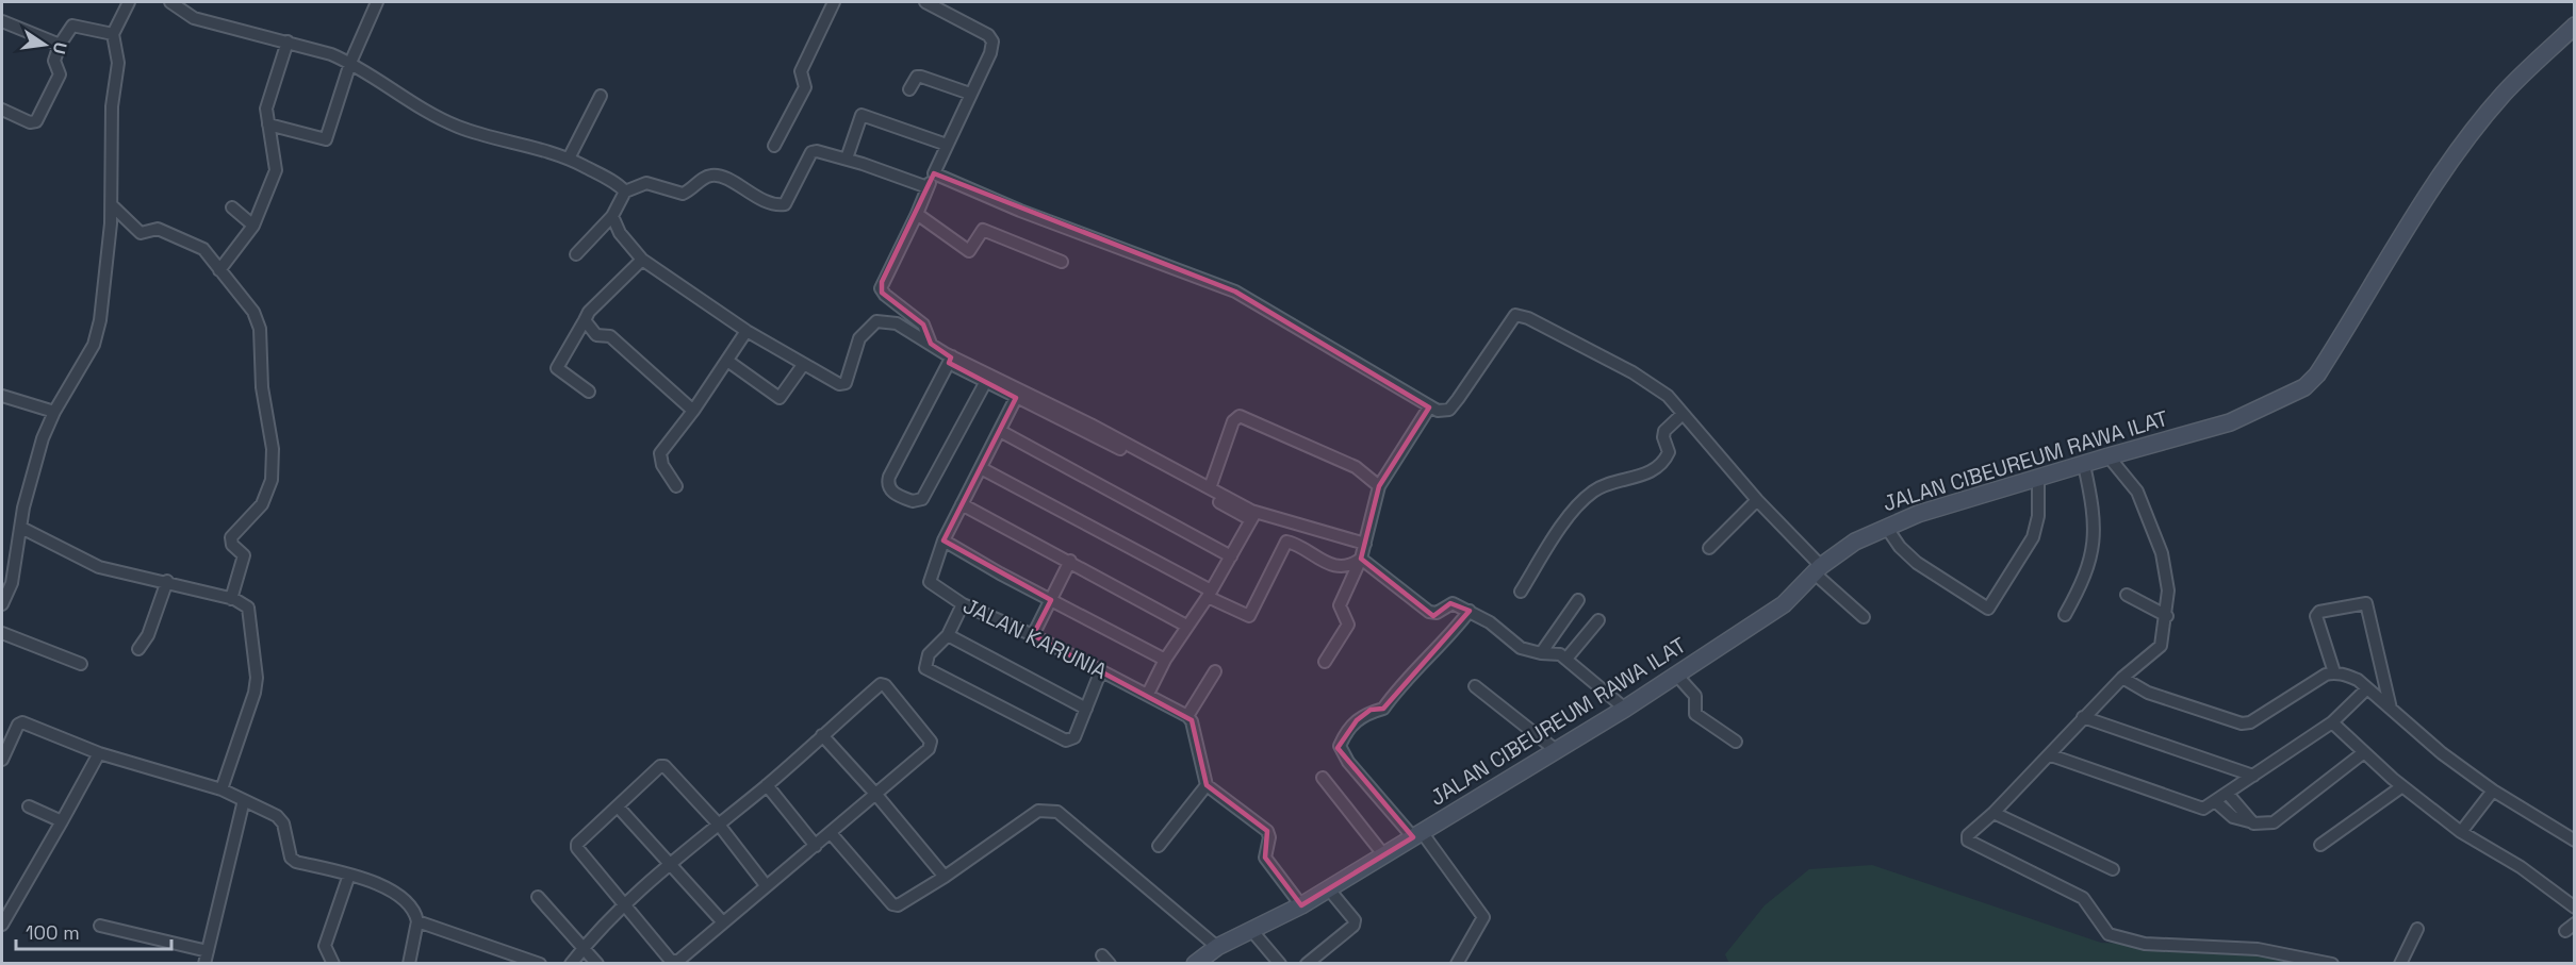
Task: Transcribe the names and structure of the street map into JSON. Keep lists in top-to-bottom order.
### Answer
{
  "streets": {
    "street": ["JALAN CIBEUREUM RAWA ILAT", "JALAN KARUNIA"]
  },
  "scale_bar": "100 m",
  "north": "right"
}
